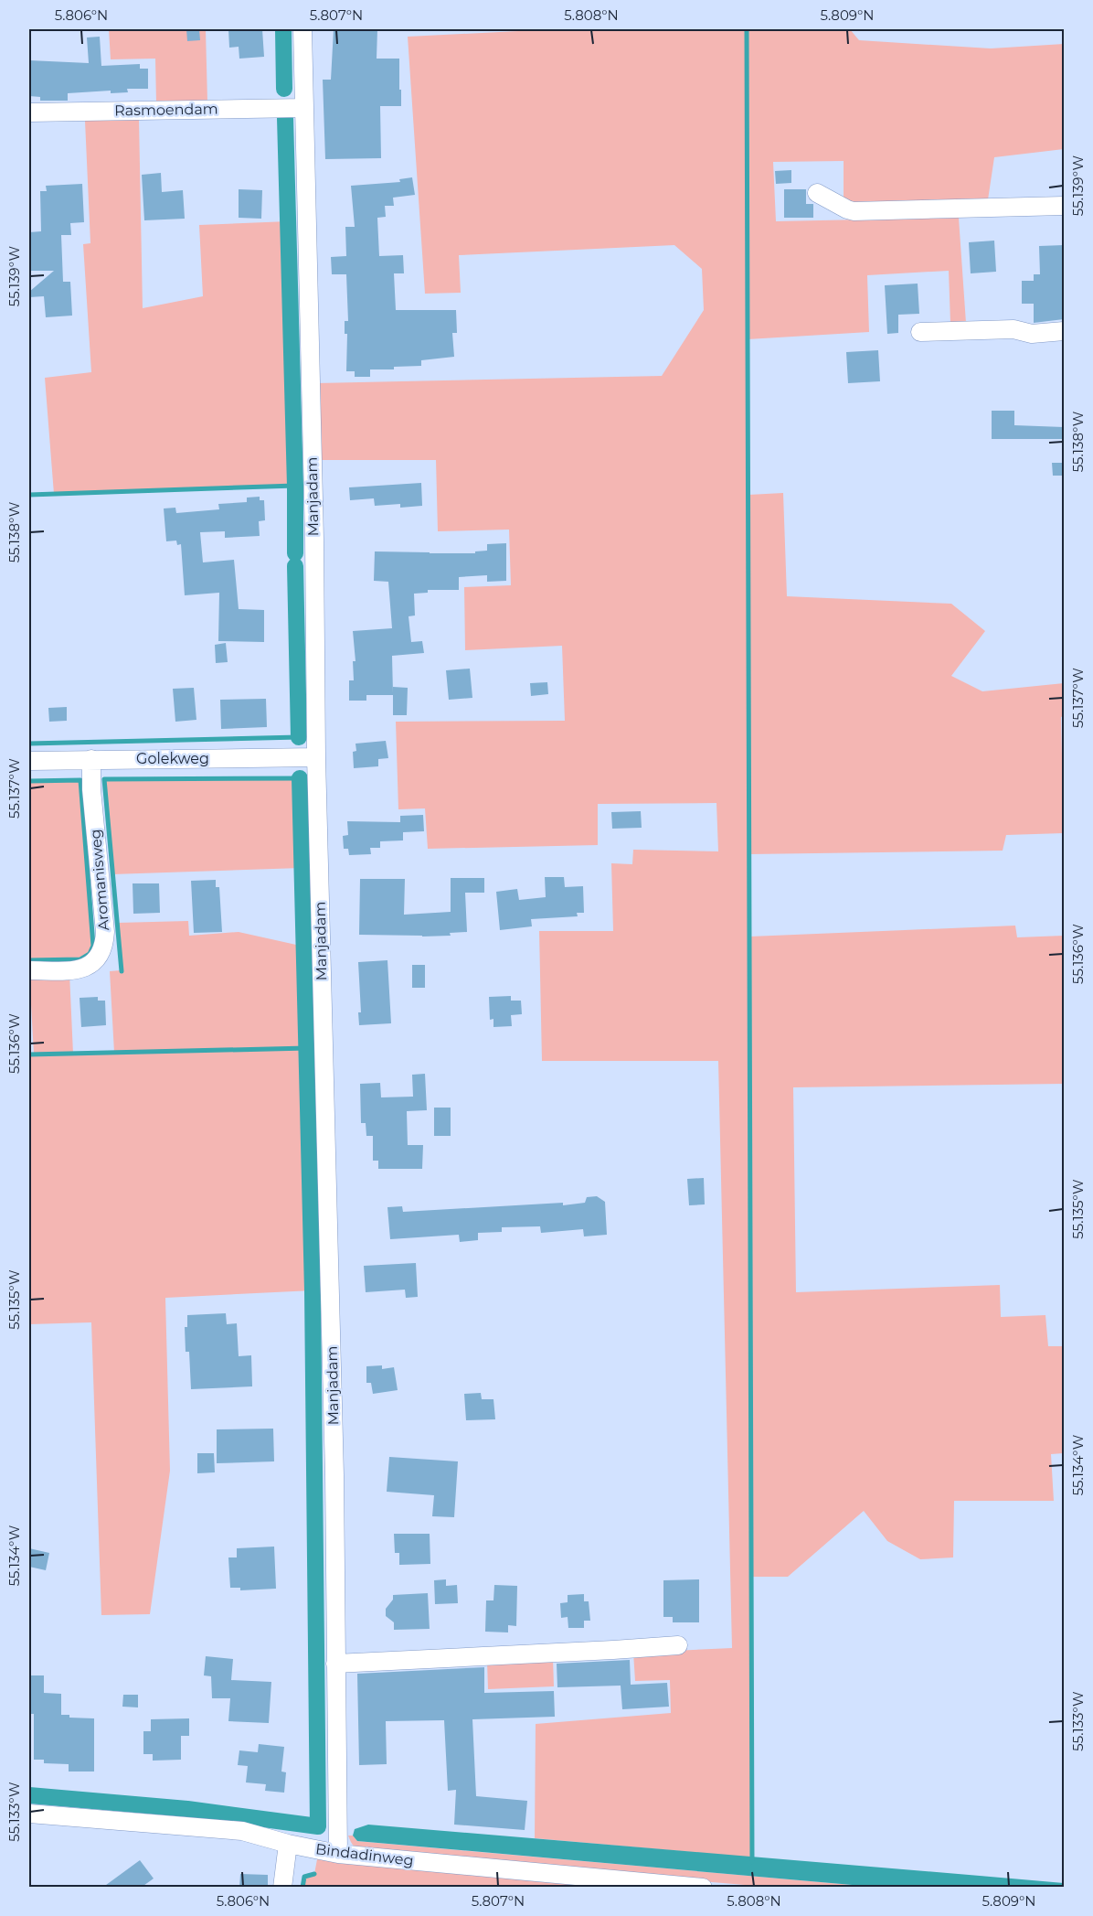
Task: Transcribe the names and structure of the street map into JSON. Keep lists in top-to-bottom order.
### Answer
{
  "streets": {
    "street": [
      "Rasmoendam",
      "Manjadam",
      "Golekweg",
      "Aromanisweg",
      "Bindadinweg"
    ]
  },
  "crossings": [
    ["Rasmoendam", "Manjadam"],
    ["Manjadam", "Golekweg"],
    ["Manjadam", "Bindadinweg"],
    ["Golekweg", "Aromanisweg"]
  ],
  "coordinates": [
    "5.806°N",
    "5.807°N",
    "5.808°N",
    "5.809°N",
    "55.139°W",
    "55.138°W",
    "55.137°W",
    "55.136°W",
    "55.135°W",
    "55.134°W",
    "55.133°W"
  ]
}
